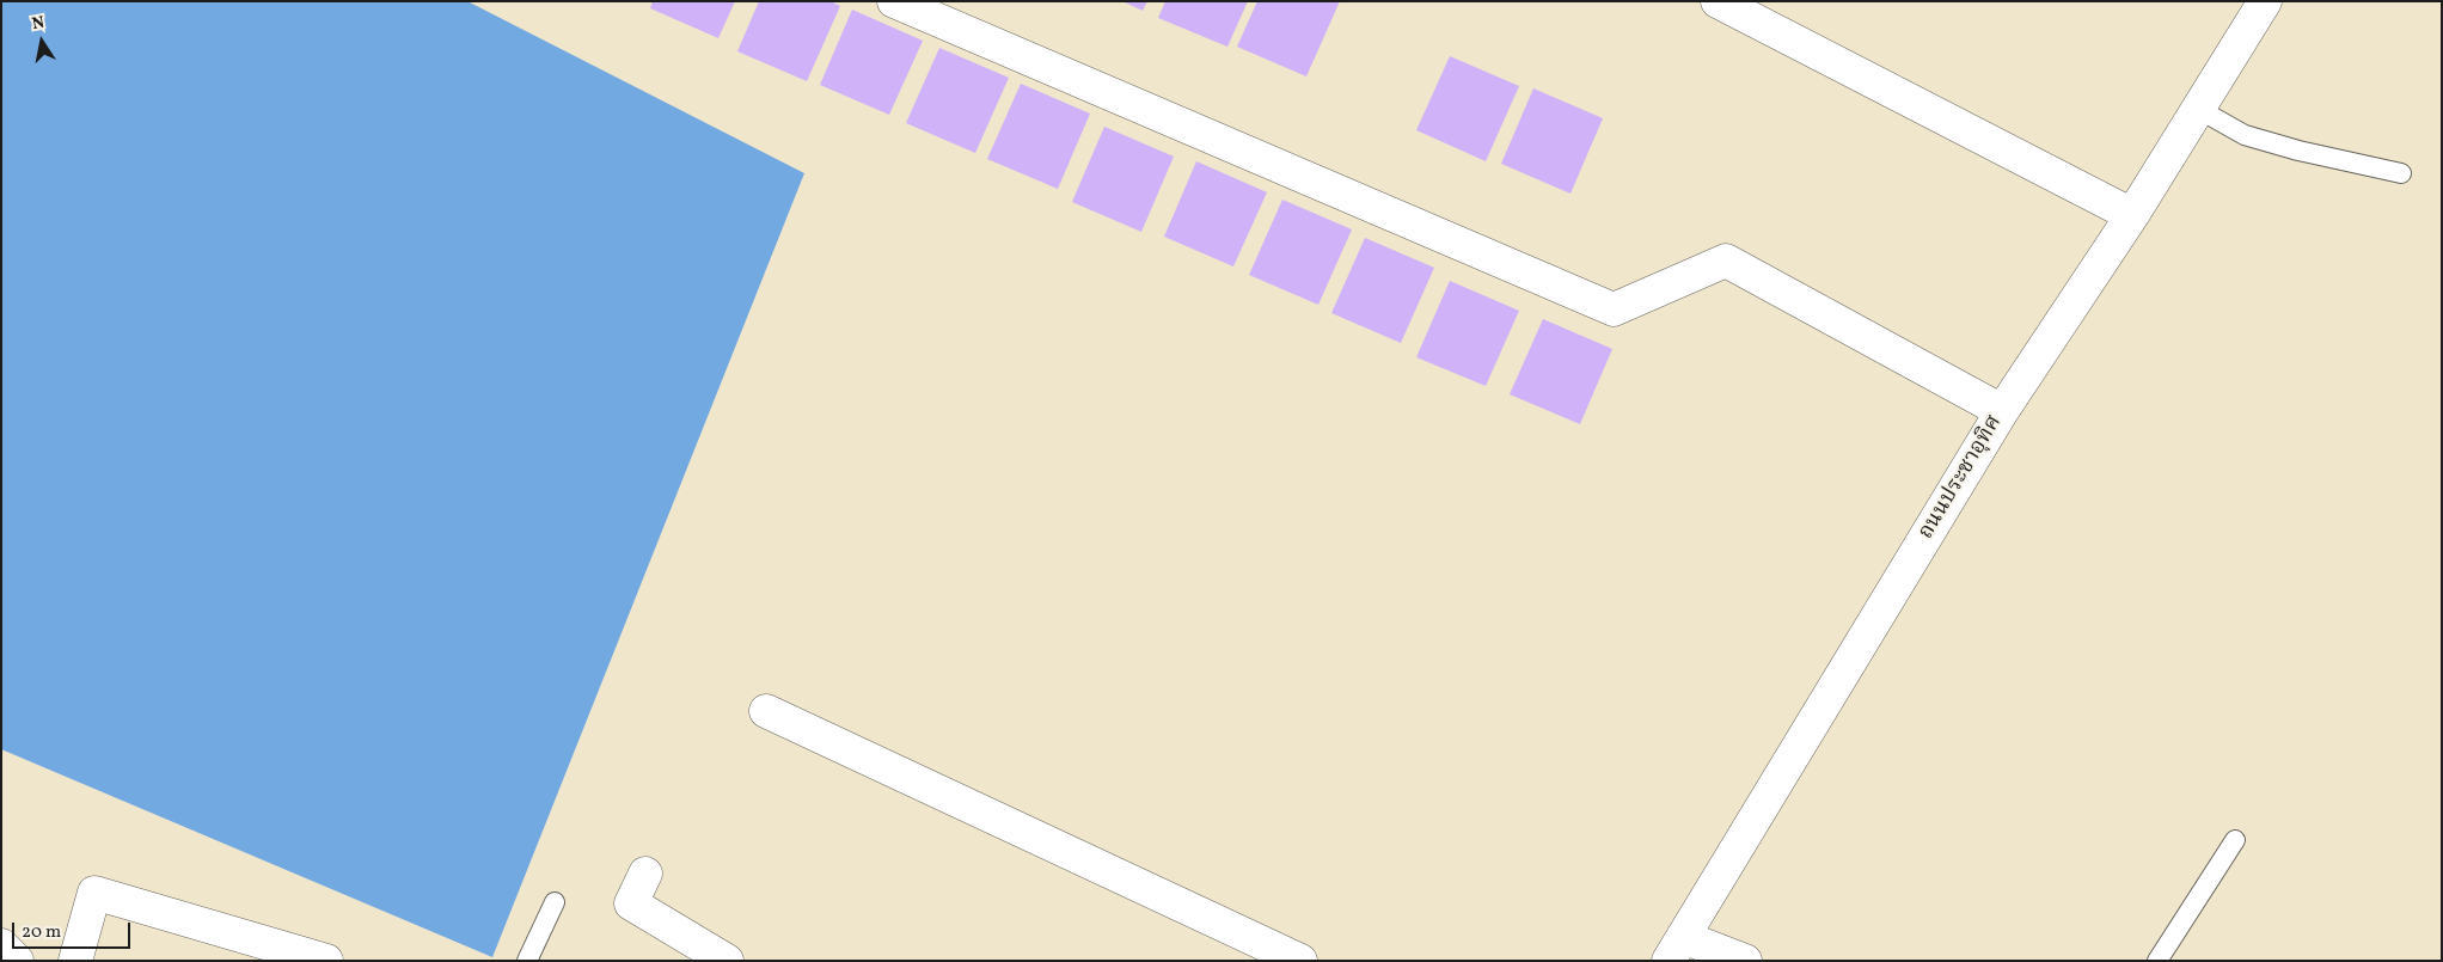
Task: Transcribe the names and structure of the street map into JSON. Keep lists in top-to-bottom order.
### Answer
{
  "streets": {
    "street": ["ถนนประชาอุทิศ"]
  },
  "scale_bar": "20 m",
  "north": "top"
}
